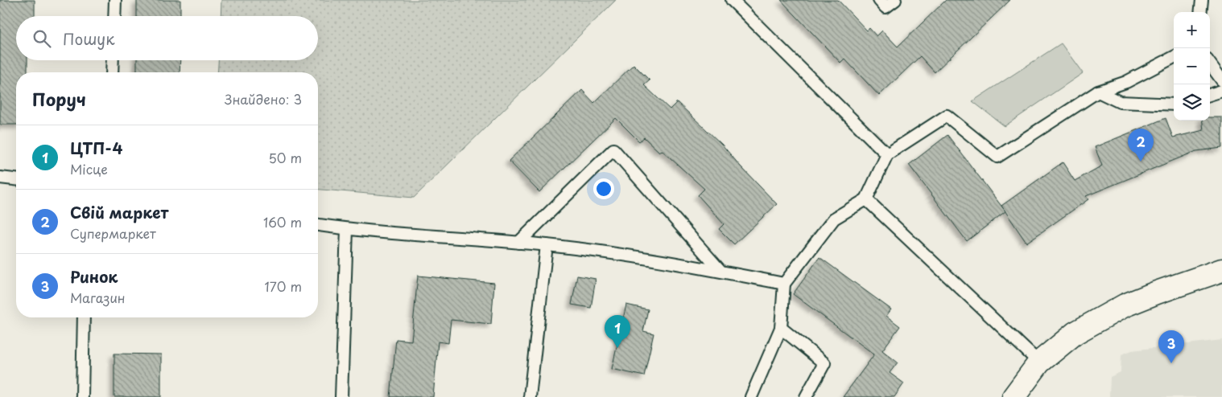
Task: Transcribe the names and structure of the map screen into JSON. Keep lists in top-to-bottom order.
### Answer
{
  "page": {
    "map_buttons": ["+", "−"],
    "search": "Пошук",
    "heading": ["Поруч", "Знайдено: 3"],
    "list": [
      {
        "mark": "1",
        "name": "ЦТП-4",
        "note": "Місце",
        "value": "50 m"
      },
      {
        "mark": "2",
        "name": "Свiй маркет",
        "note": "Супермаркет",
        "value": "160 m"
      },
      {
        "mark": "3",
        "name": "Ринок",
        "note": "Магазин",
        "value": "170 m"
      }
    ],
    "pins": ["2", "1", "3"]
  }
}
